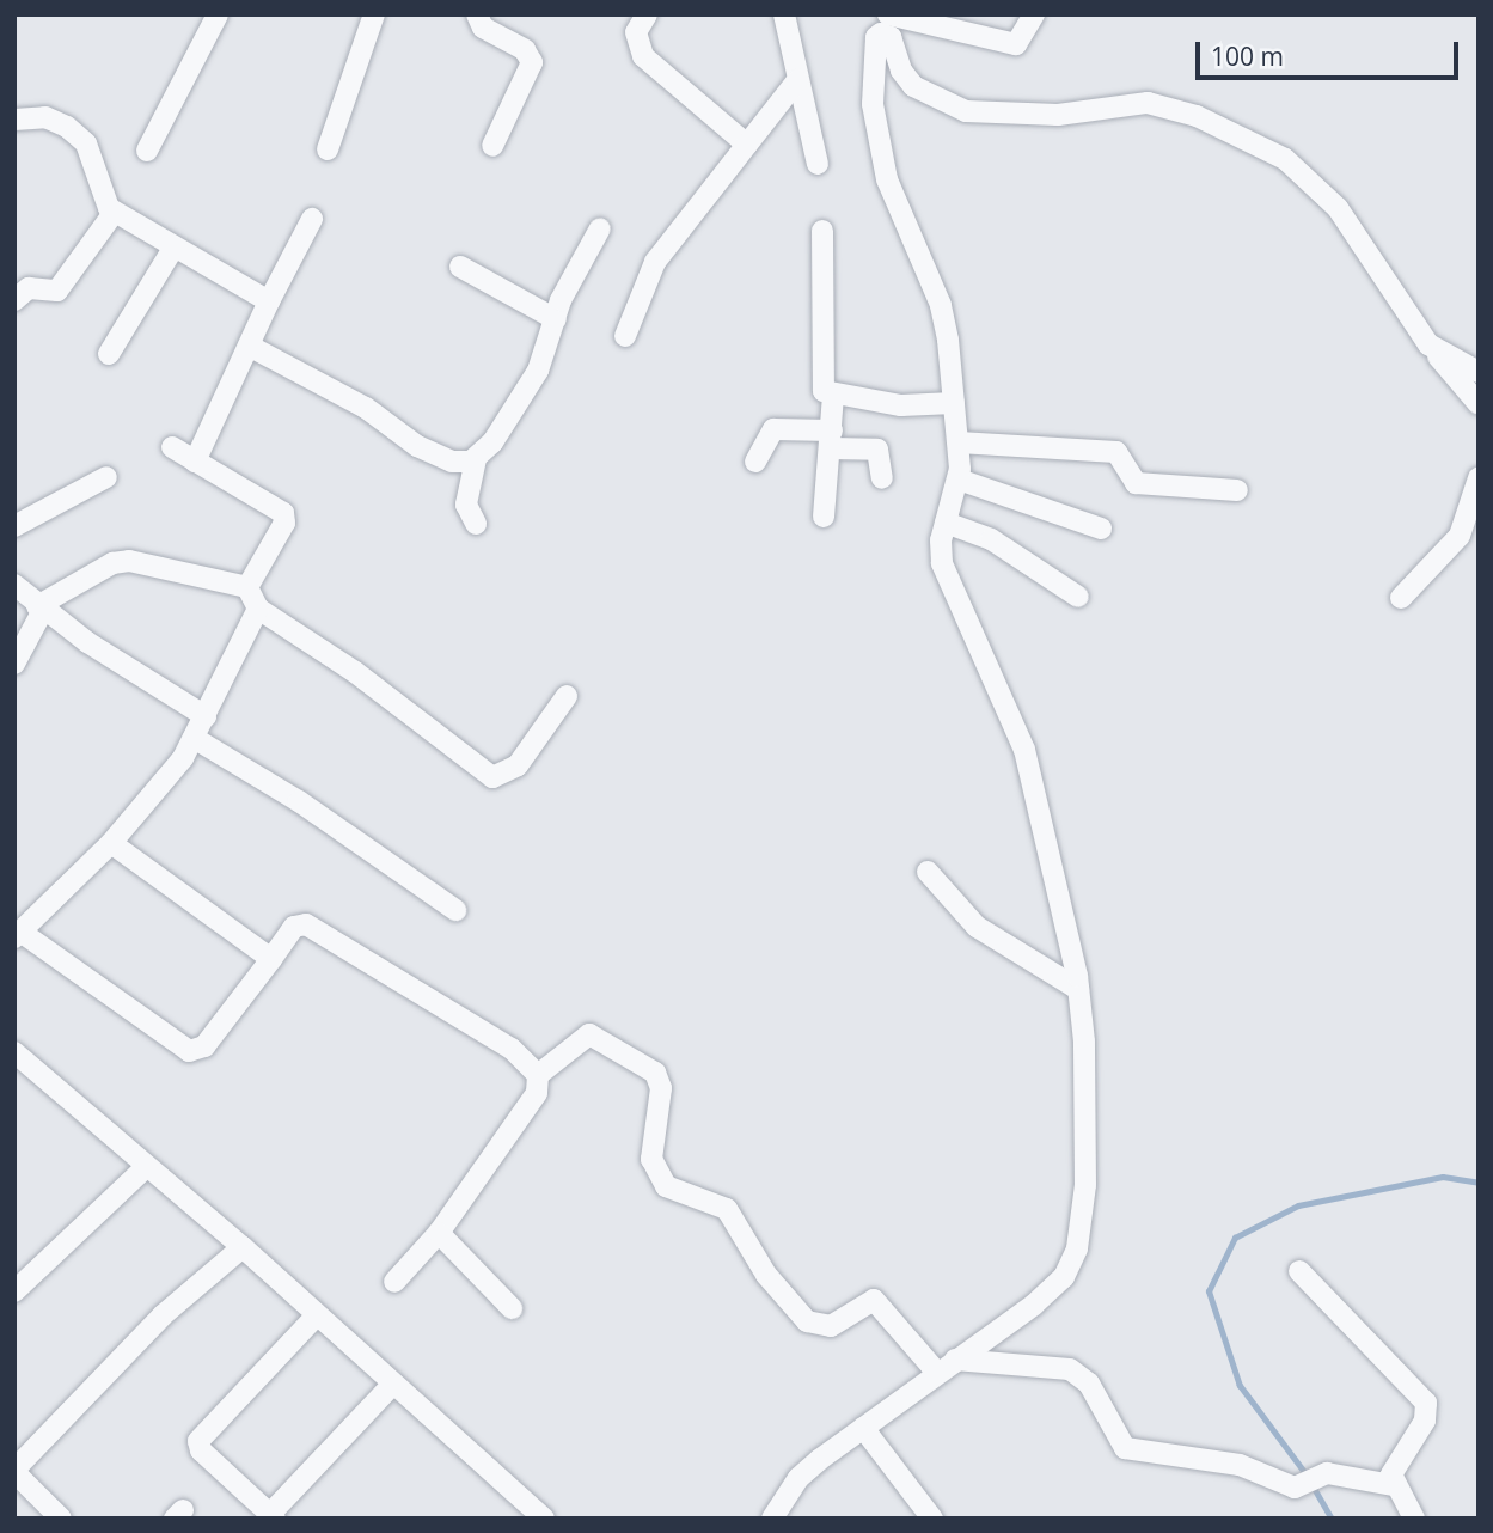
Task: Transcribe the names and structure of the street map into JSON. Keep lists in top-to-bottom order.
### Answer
{
  "scale_bar": "100 m"
}
